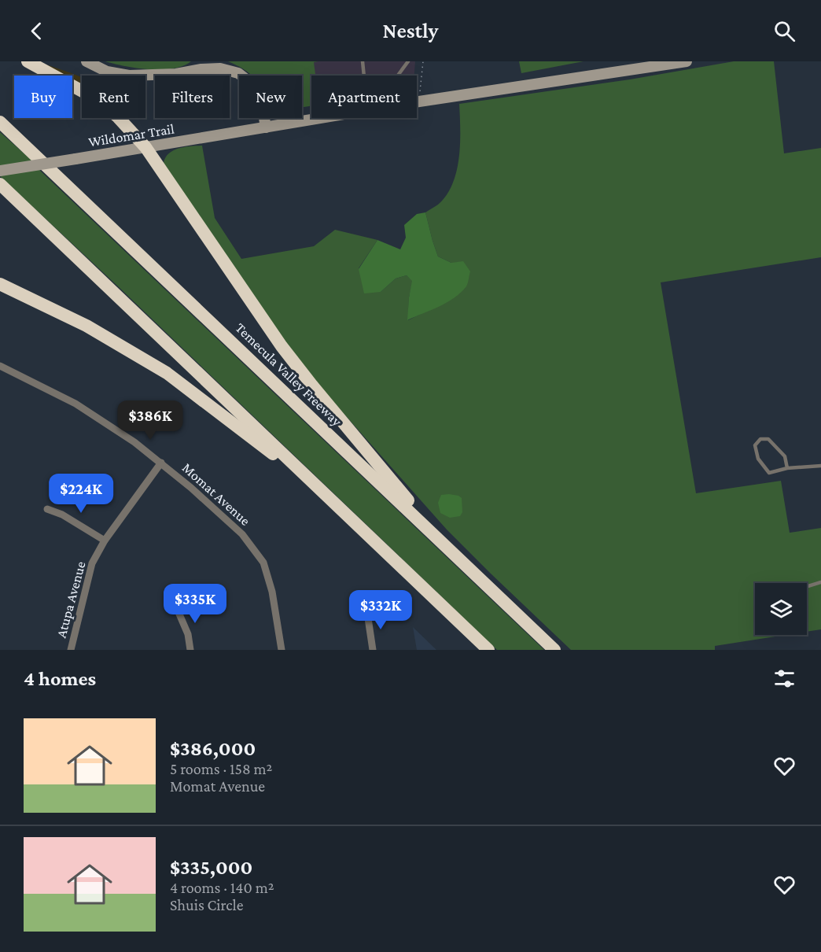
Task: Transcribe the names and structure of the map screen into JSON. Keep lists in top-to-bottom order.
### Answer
{
  "streets": {
    "highway": ["Temecula Valley Freeway"],
    "main road": ["Wildomar Trail"],
    "street": ["Momat Avenue", "Atupa Avenue"]
  },
  "crossings": [
    ["Momat Avenue", "Atupa Avenue"]
  ],
  "page": {
    "header": "Nestly",
    "chip": [
      "Buy",
      "Rent",
      "Filters",
      "New",
      "Apartment"
    ],
    "price": [
      "$386K",
      "$224K",
      "$335K",
      "$332K"
    ],
    "heading": "4 homes",
    "list": [
      {
        "name": "$386,000",
        "note": "5 rooms · 158 m² · Momat Avenue"
      },
      {
        "name": "$335,000",
        "note": "4 rooms · 140 m² · Shuis Circle"
      }
    ]
  }
}
